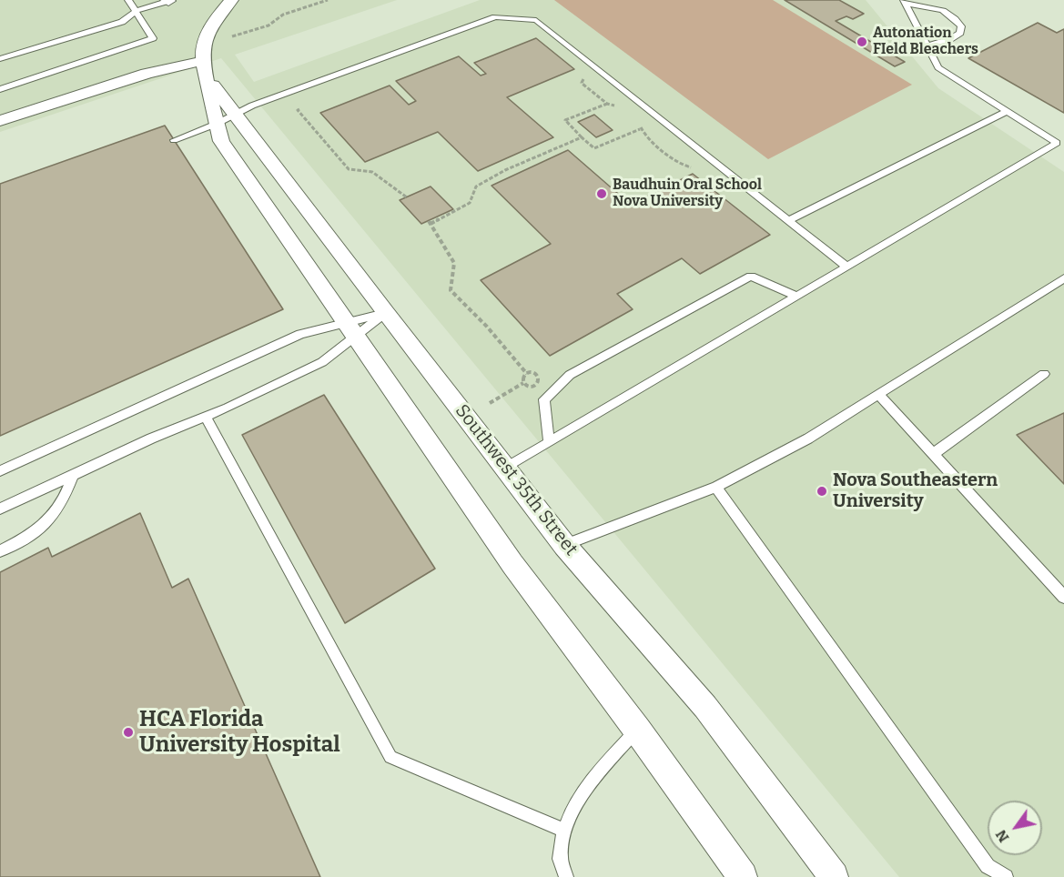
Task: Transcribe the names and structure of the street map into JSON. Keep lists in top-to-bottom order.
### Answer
{
  "streets": {
    "street": ["Southwest 35th Street"]
  },
  "places": [
    "Autonation FIeld Bleachers",
    "Baudhuin Oral School Nova University",
    "Nova Southeastern University",
    "HCA Florida University Hospital"
  ],
  "north": "bottom left"
}
